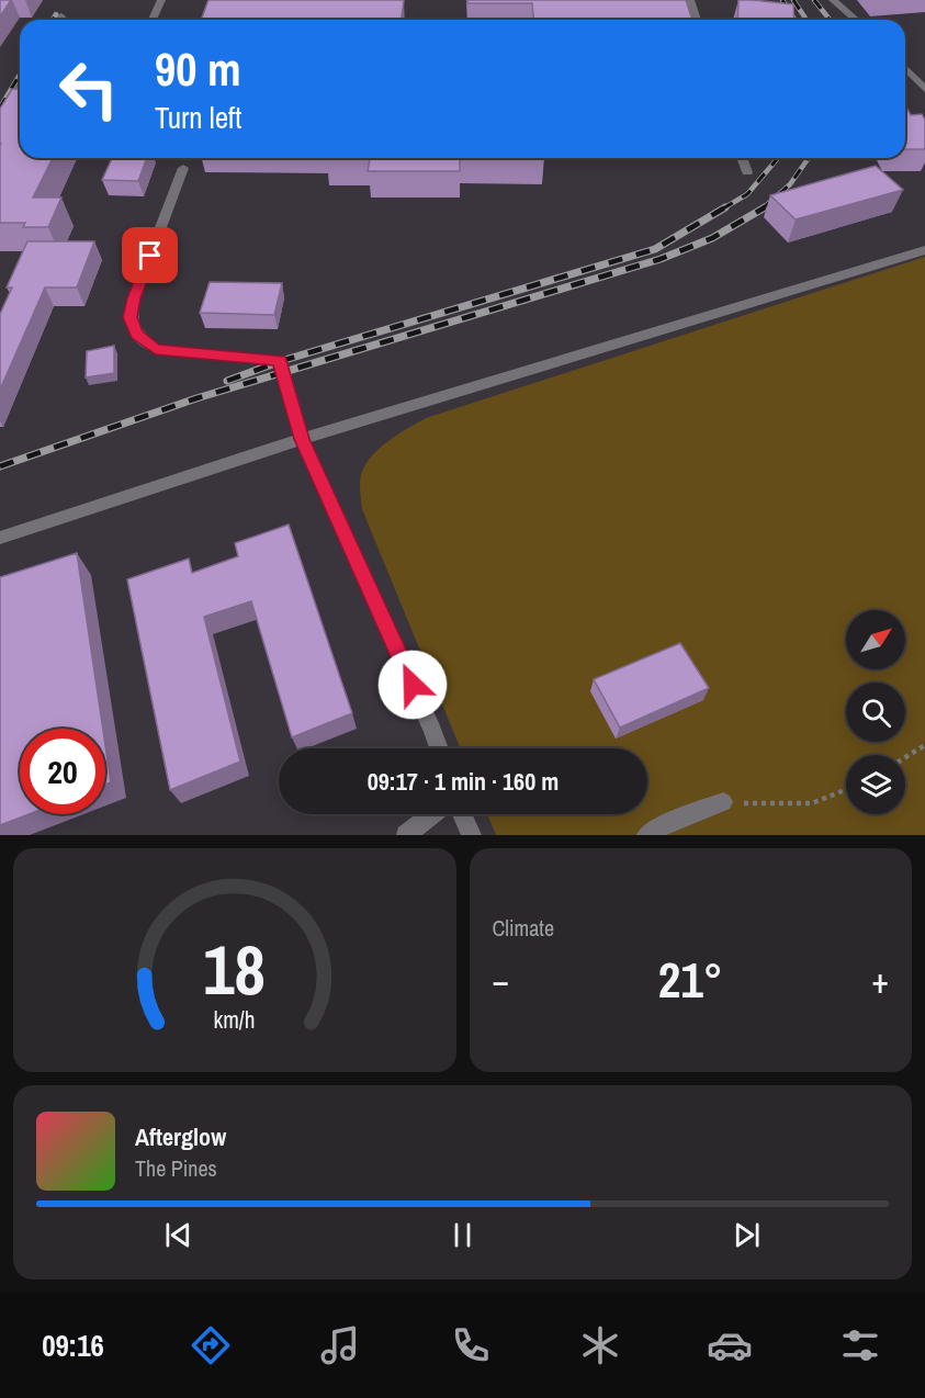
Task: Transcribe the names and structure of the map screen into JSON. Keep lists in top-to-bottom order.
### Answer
{
  "north": "top right",
  "page": {
    "turn": ["90 m", "Turn left"],
    "limit": "20",
    "trip": "09:17 · 1 min · 160 m",
    "tile": "Climate",
    "heat": ["−", "21°", "+"],
    "song": ["Afterglow", "The Pines"],
    "tabs": "09:16",
    "gauge": ["18", "km/h"]
  }
}
